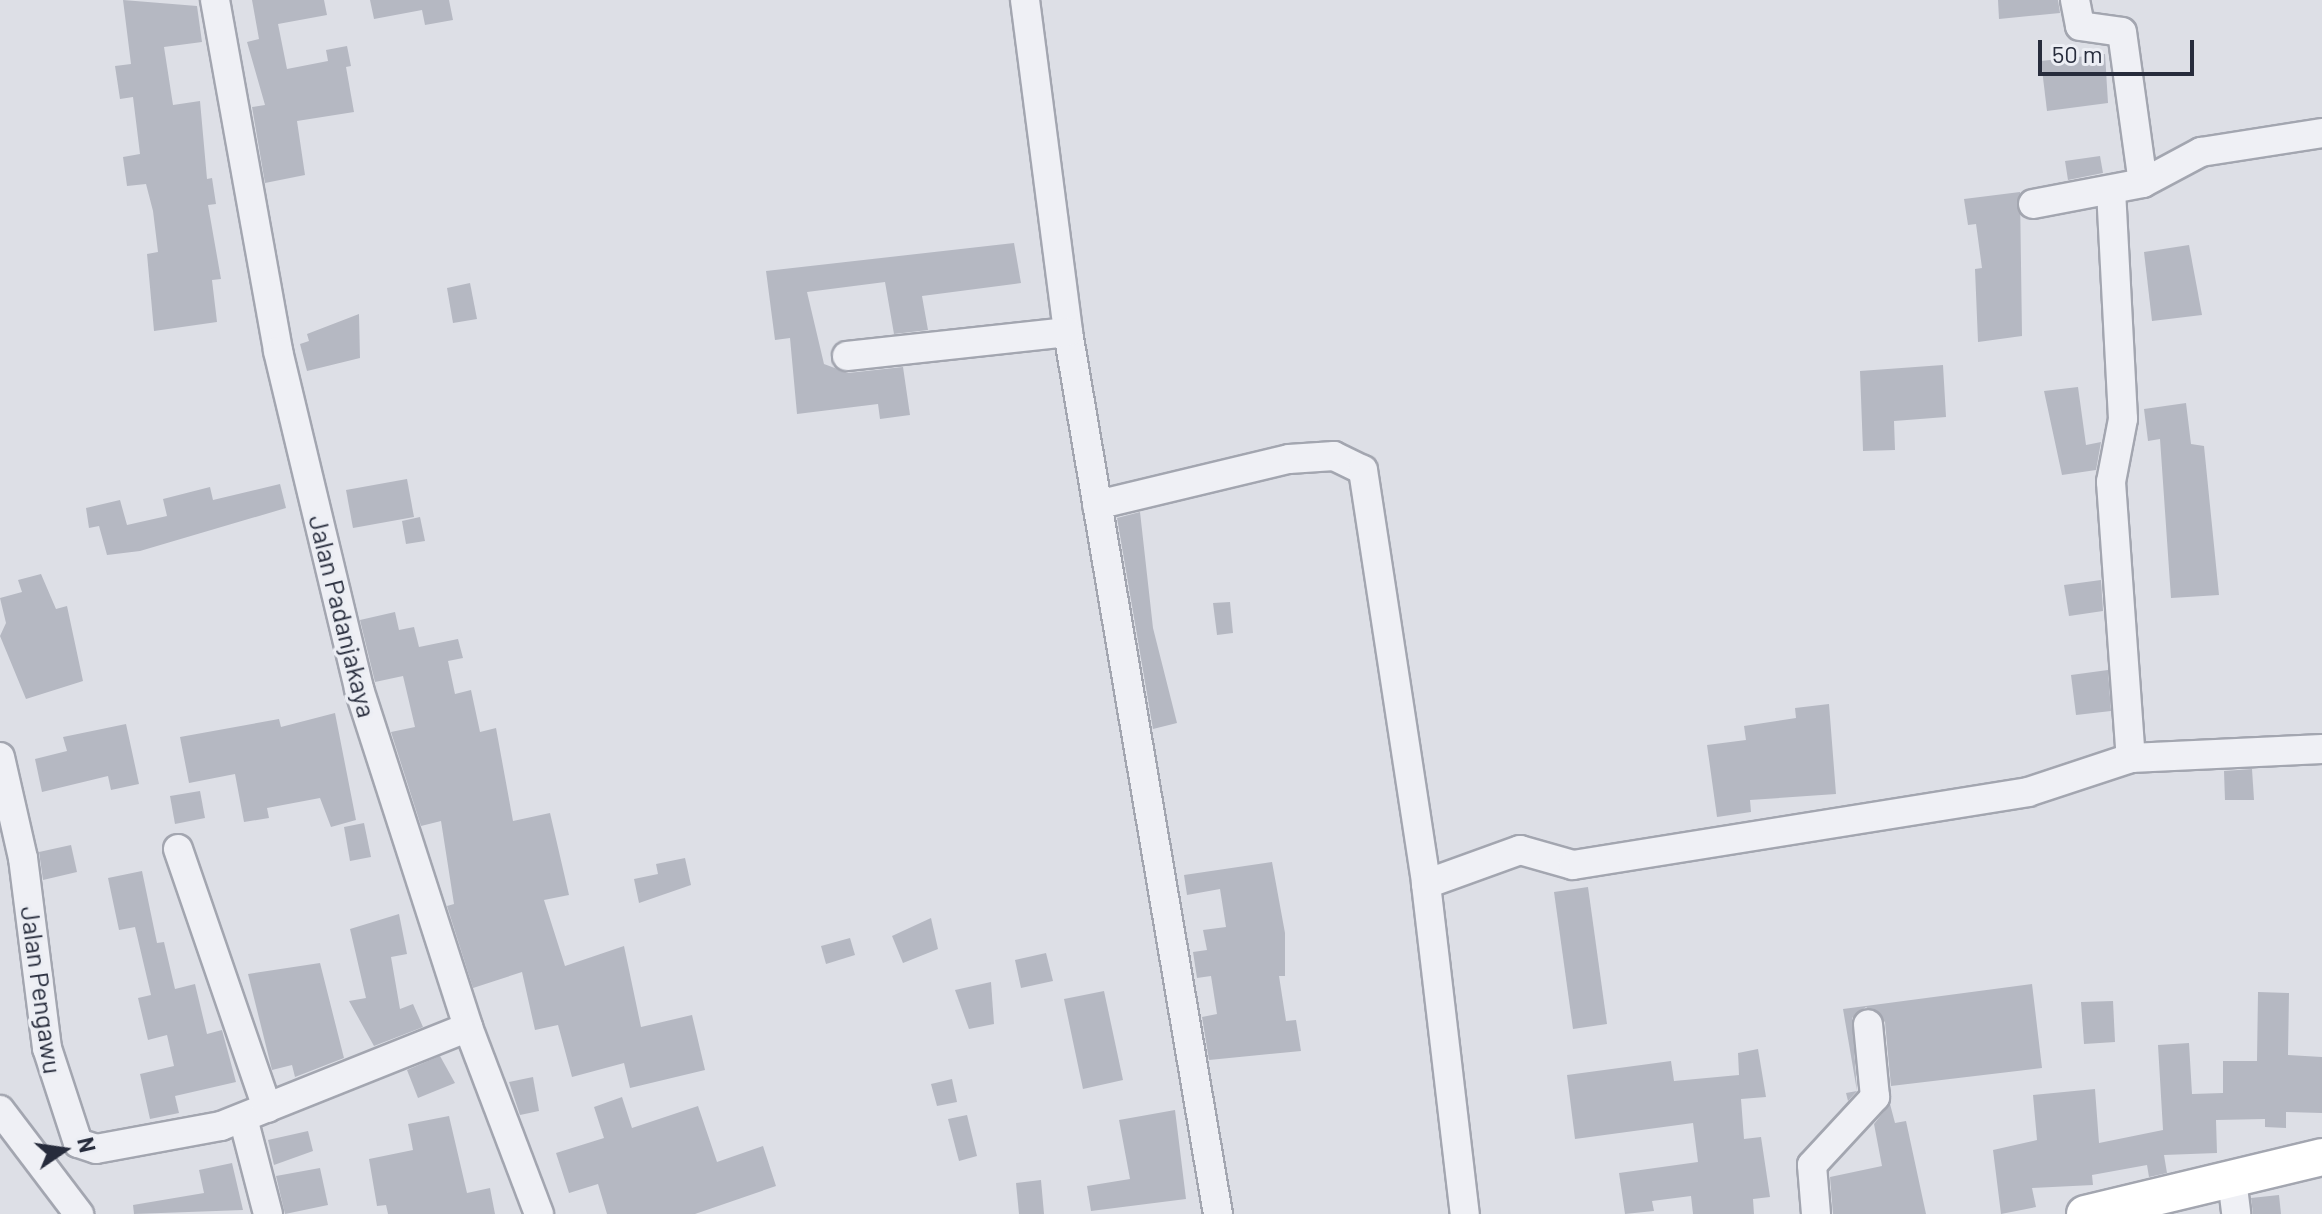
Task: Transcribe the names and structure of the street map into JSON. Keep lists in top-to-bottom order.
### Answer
{
  "streets": {
    "street": ["Jalan Padanjakaya", "Jalan Pengawu"]
  },
  "scale_bar": "50 m",
  "north": "right"
}
